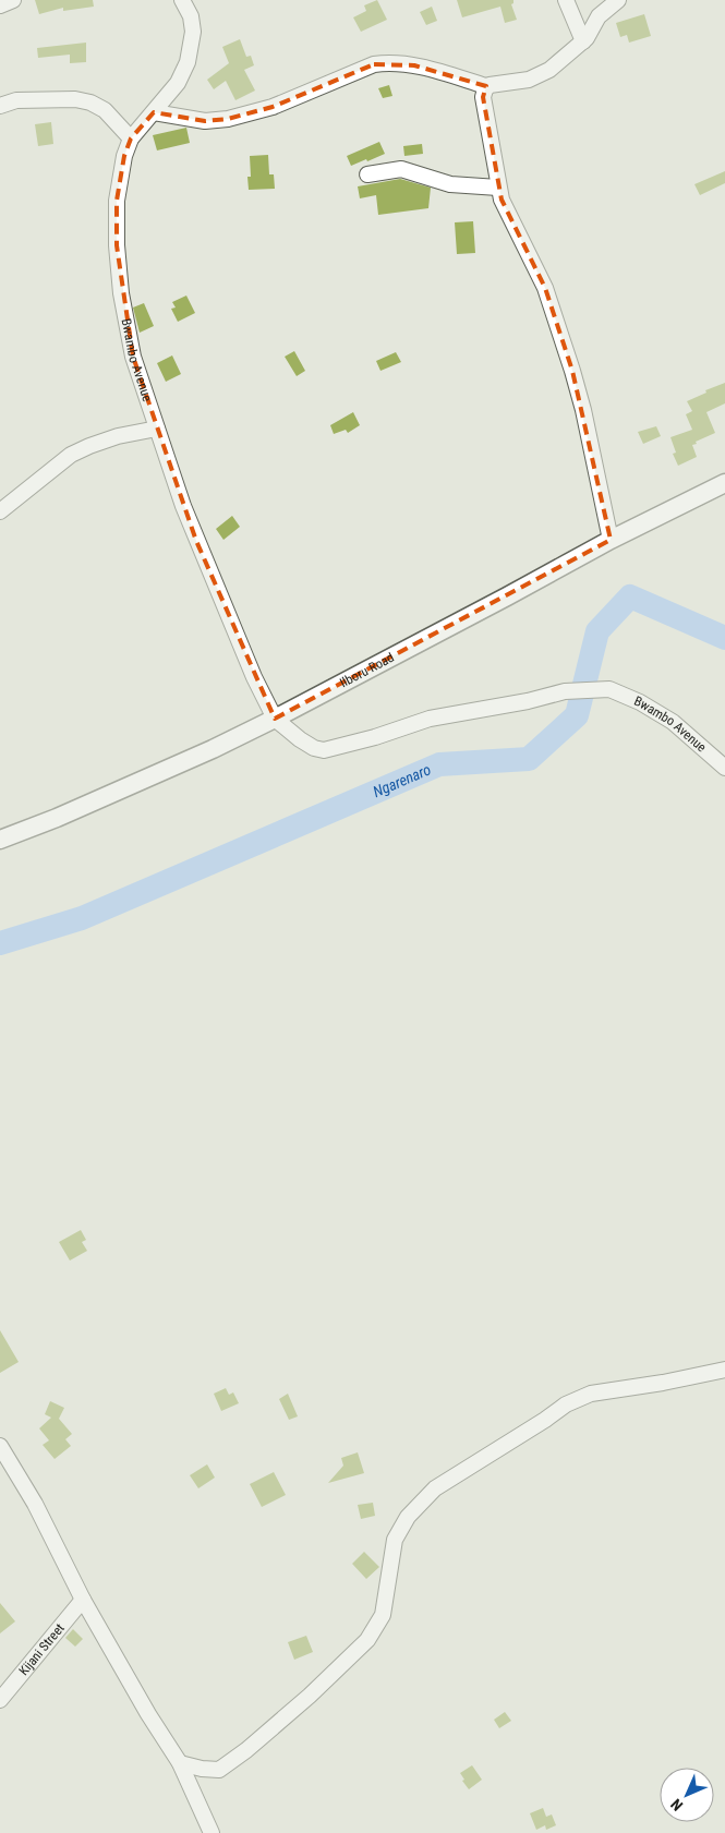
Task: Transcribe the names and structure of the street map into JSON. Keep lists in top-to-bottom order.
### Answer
{
  "streets": {
    "street": ["Bwambo Avenue", "Ilboru Road", "Kijani Street"]
  },
  "crossings": [
    ["Bwambo Avenue", "Ilboru Road"]
  ],
  "water": ["Ngarenaro"],
  "north": "bottom left"
}
